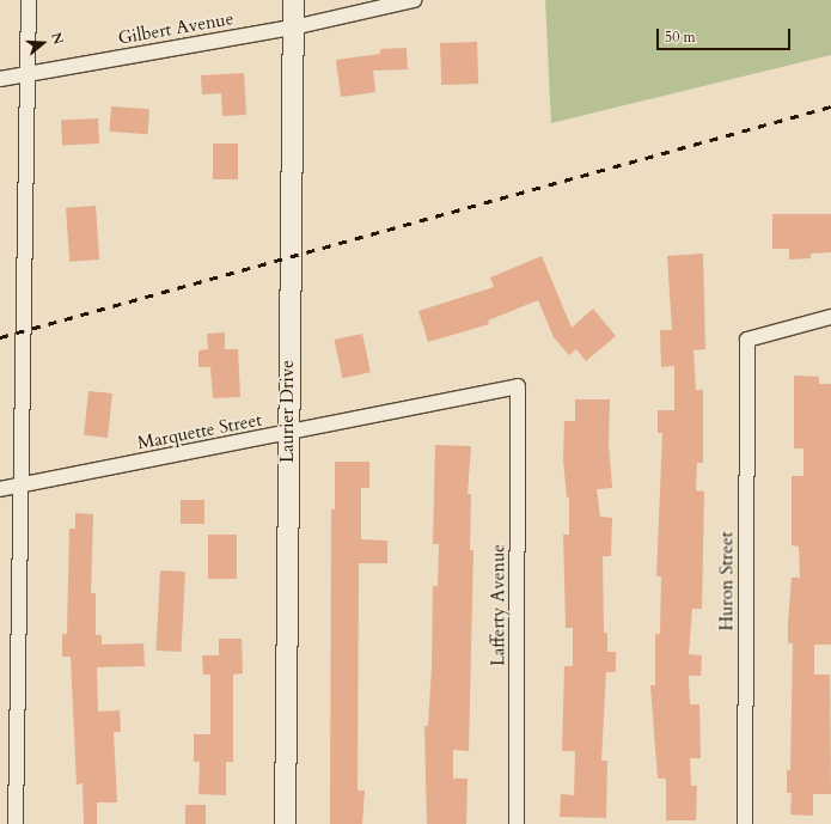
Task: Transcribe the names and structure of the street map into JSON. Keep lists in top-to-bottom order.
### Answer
{
  "streets": {
    "street": [
      "Gilbert Avenue",
      "Laurier Drive",
      "Marquette Street",
      "Huron Street",
      "Lafferty Avenue"
    ]
  },
  "crossings": [
    ["Gilbert Avenue", "Laurier Drive"],
    ["Laurier Drive", "Marquette Street"],
    ["Marquette Street", "Lafferty Avenue"]
  ],
  "scale_bar": "50 m",
  "north": "right"
}
